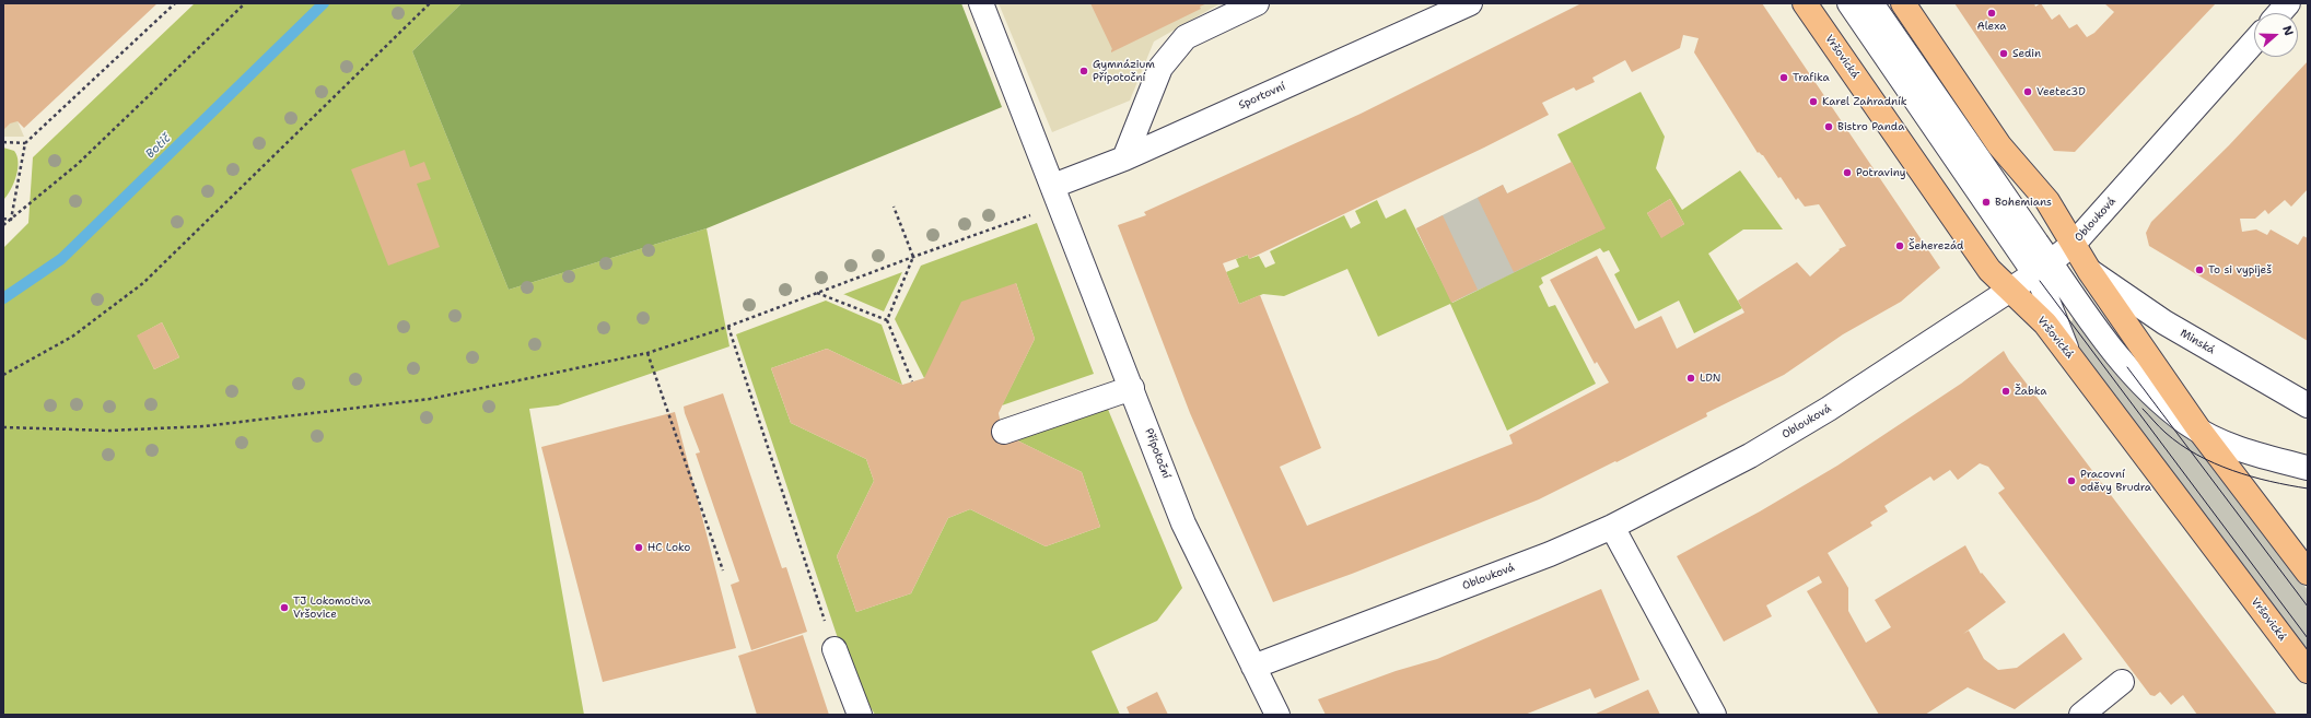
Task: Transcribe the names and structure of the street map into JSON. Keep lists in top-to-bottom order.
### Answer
{
  "streets": {
    "main road": ["Vršovická"],
    "street": [
      "Sportovní",
      "Oblouková",
      "Minská",
      "Přípotoční"
    ]
  },
  "crossings": [
    ["Vršovická", "Oblouková"],
    ["Sportovní", "Přípotoční"],
    ["Oblouková", "Přípotoční"]
  ],
  "water": ["Botič"],
  "places": [
    "Alexa",
    "Sedin",
    "Gymnázium Přípotoční",
    "Trafika",
    "Veetec3D",
    "Karel Zahradník",
    "Bistro Panda",
    "Potraviny",
    "Bohemians",
    "Šeherezád",
    "To si vypiješ",
    "LDN",
    "Žabka",
    "Pracovní oděvy Brudra",
    "HC Loko",
    "TJ Lokomotiva Vršovice"
  ],
  "north": "right"
}
